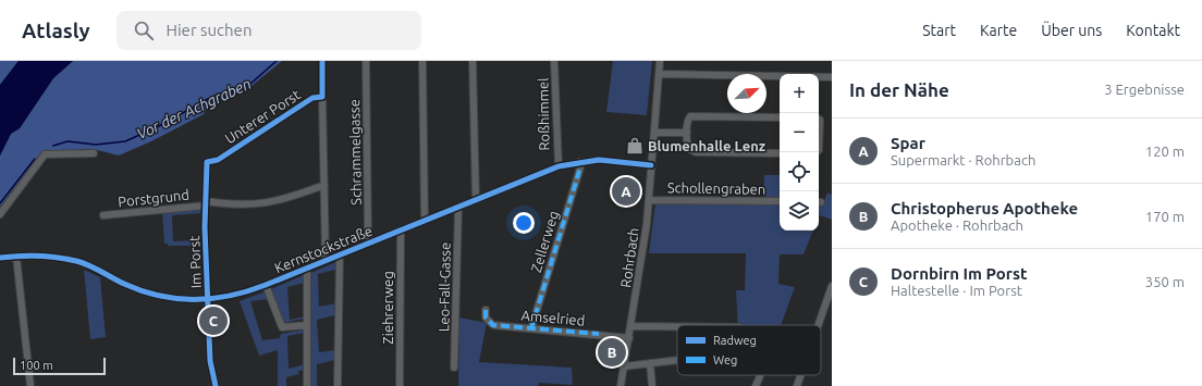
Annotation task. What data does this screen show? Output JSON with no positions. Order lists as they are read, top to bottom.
{
  "streets": {
    "street": [
      "Roßhimmel",
      "Unterer Porst",
      "Schrammelgasse",
      "Schollengraben",
      "Porstgrund",
      "Zellerweg",
      "Kernstockstraße",
      "Rohrbach",
      "Im Porst",
      "Leo-Fall-Gasse",
      "Ziehrerweg",
      "Amselried"
    ]
  },
  "crossings": [
    ["Roßhimmel", "Kernstockstraße"],
    ["Unterer Porst", "Kernstockstraße"],
    ["Unterer Porst", "Im Porst"],
    ["Schrammelgasse", "Kernstockstraße"],
    ["Schollengraben", "Rohrbach"],
    ["Porstgrund", "Im Porst"],
    ["Zellerweg", "Kernstockstraße"],
    ["Zellerweg", "Amselried"],
    ["Kernstockstraße", "Rohrbach"],
    ["Kernstockstraße", "Im Porst"],
    ["Kernstockstraße", "Leo-Fall-Gasse"],
    ["Kernstockstraße", "Ziehrerweg"],
    ["Rohrbach", "Amselried"]
  ],
  "water": ["Vor der Achgraben"],
  "places": {
    "shop": ["Blumenhalle Lenz"]
  },
  "legend": ["Radweg", "Weg"],
  "scale_bar": "100 m",
  "north": "top right",
  "page": {
    "header": "Atlasly",
    "search": "Hier suchen",
    "nav": [
      "Start",
      "Karte",
      "Über uns",
      "Kontakt"
    ],
    "heading": ["In der Nähe", "3 Ergebnisse"],
    "map_buttons": ["+", "−"],
    "list": [
      {
        "mark": "A",
        "name": "Spar",
        "note": "Supermarkt · Rohrbach",
        "value": "120 m"
      },
      {
        "mark": "B",
        "name": "Christopherus Apotheke",
        "note": "Apotheke · Rohrbach",
        "value": "170 m"
      },
      {
        "mark": "C",
        "name": "Dornbirn Im Porst",
        "note": "Haltestelle · Im Porst",
        "value": "350 m"
      }
    ],
    "pins": ["A", "C", "B"],
    "scale": "100 m"
  }
}
